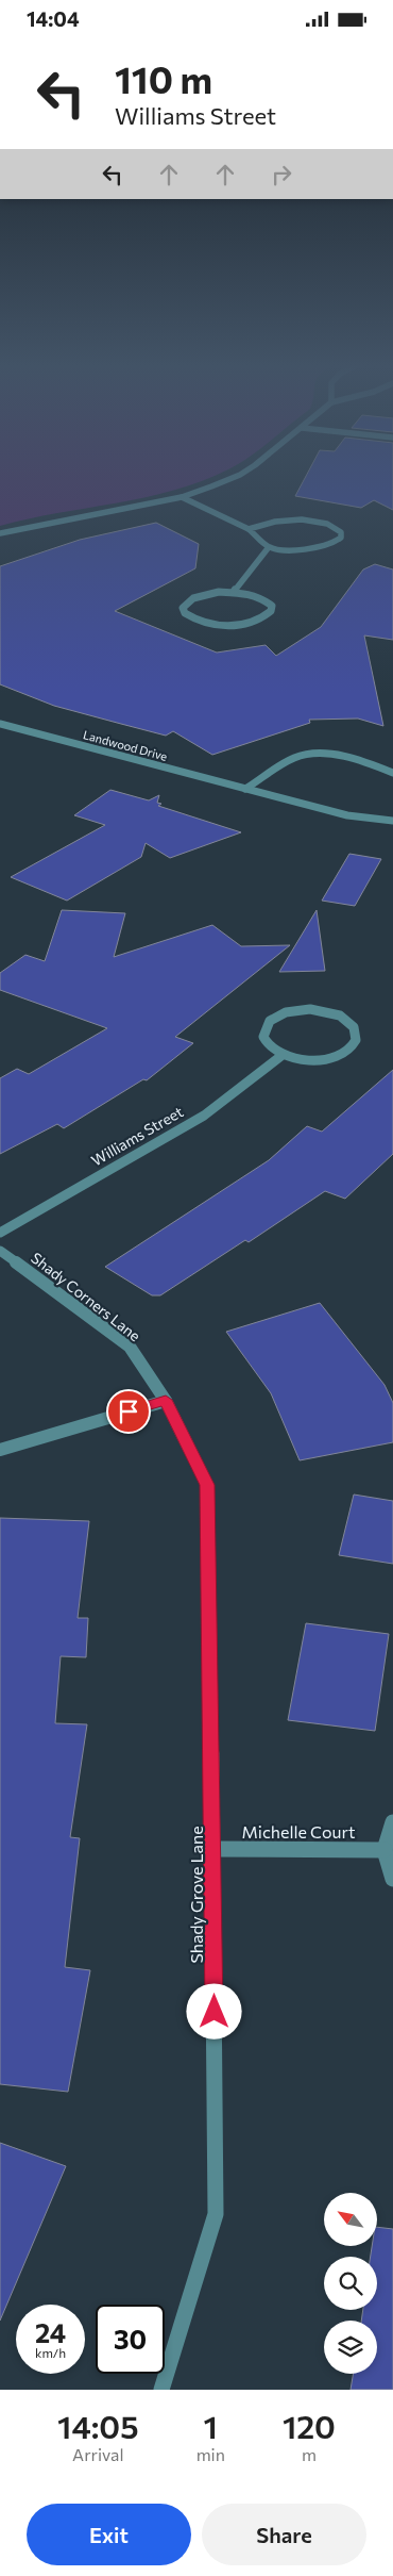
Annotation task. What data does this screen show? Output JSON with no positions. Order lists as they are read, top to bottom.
{
  "streets": {
    "street": [
      "Landwood Drive",
      "Williams Street",
      "Shady Corners Lane",
      "Michelle Court",
      "Shady Grove Lane"
    ]
  },
  "crossings": [
    ["Shady Corners Lane", "Shady Grove Lane"],
    ["Michelle Court", "Shady Grove Lane"]
  ],
  "north": "top left",
  "page": {
    "status": "14:04",
    "turn": ["110 m", "Williams Street"],
    "speed": "24 km/h",
    "limit": "30",
    "eta": [
      "14:05",
      "Arrival",
      "1",
      "min",
      "120",
      "m"
    ],
    "buttons": ["Exit", "Share"]
  }
}
